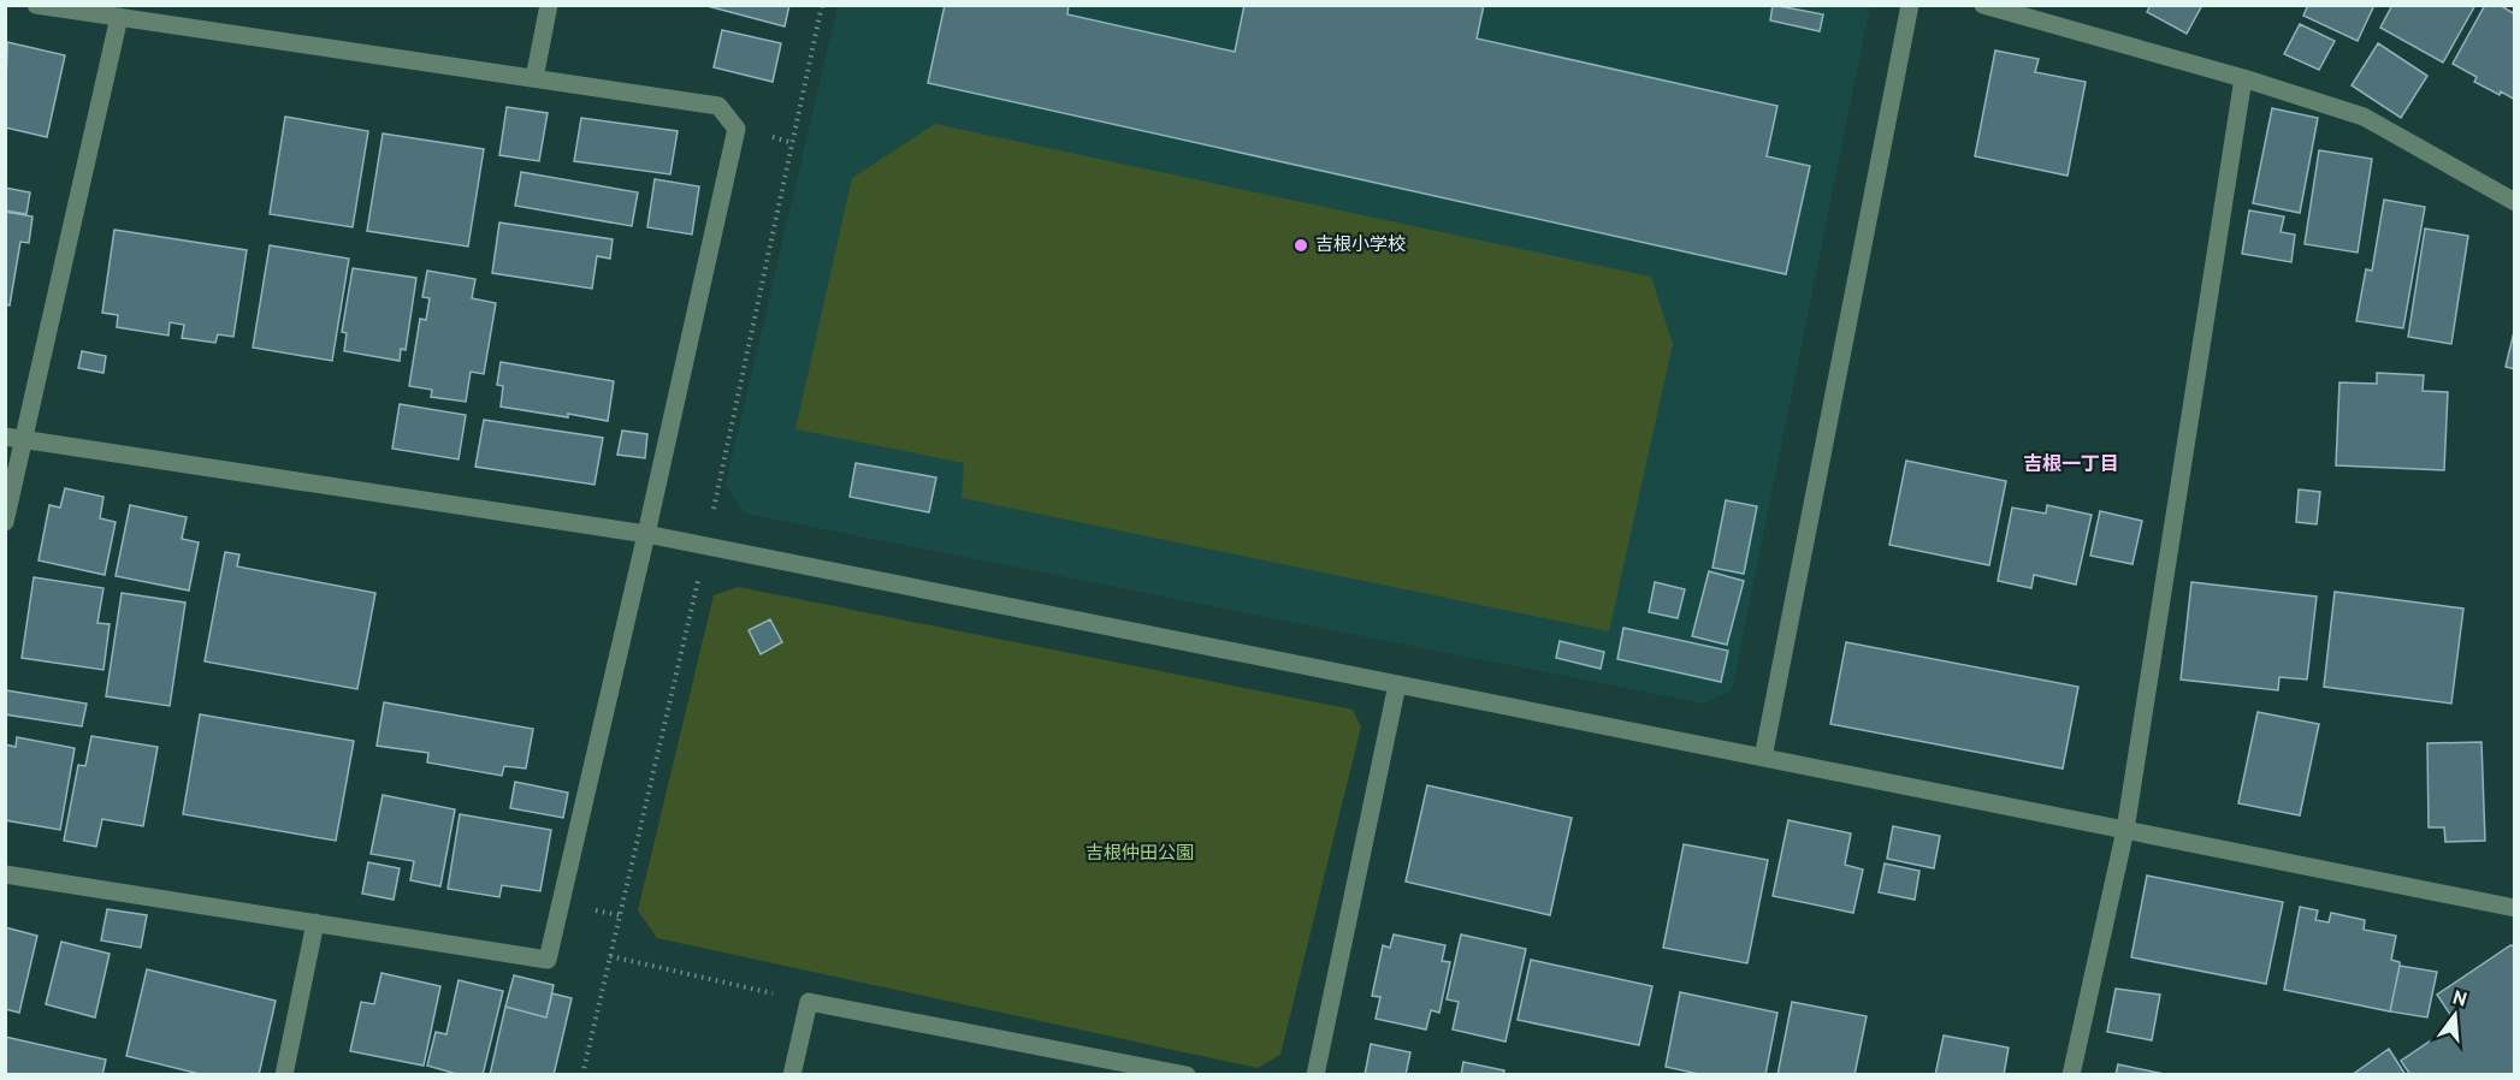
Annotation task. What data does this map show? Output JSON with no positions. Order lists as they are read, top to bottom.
{
  "districts": ["吉根一丁目"],
  "parks": ["吉根仲田公園"],
  "places": ["吉根小学校"],
  "north": "top"
}
